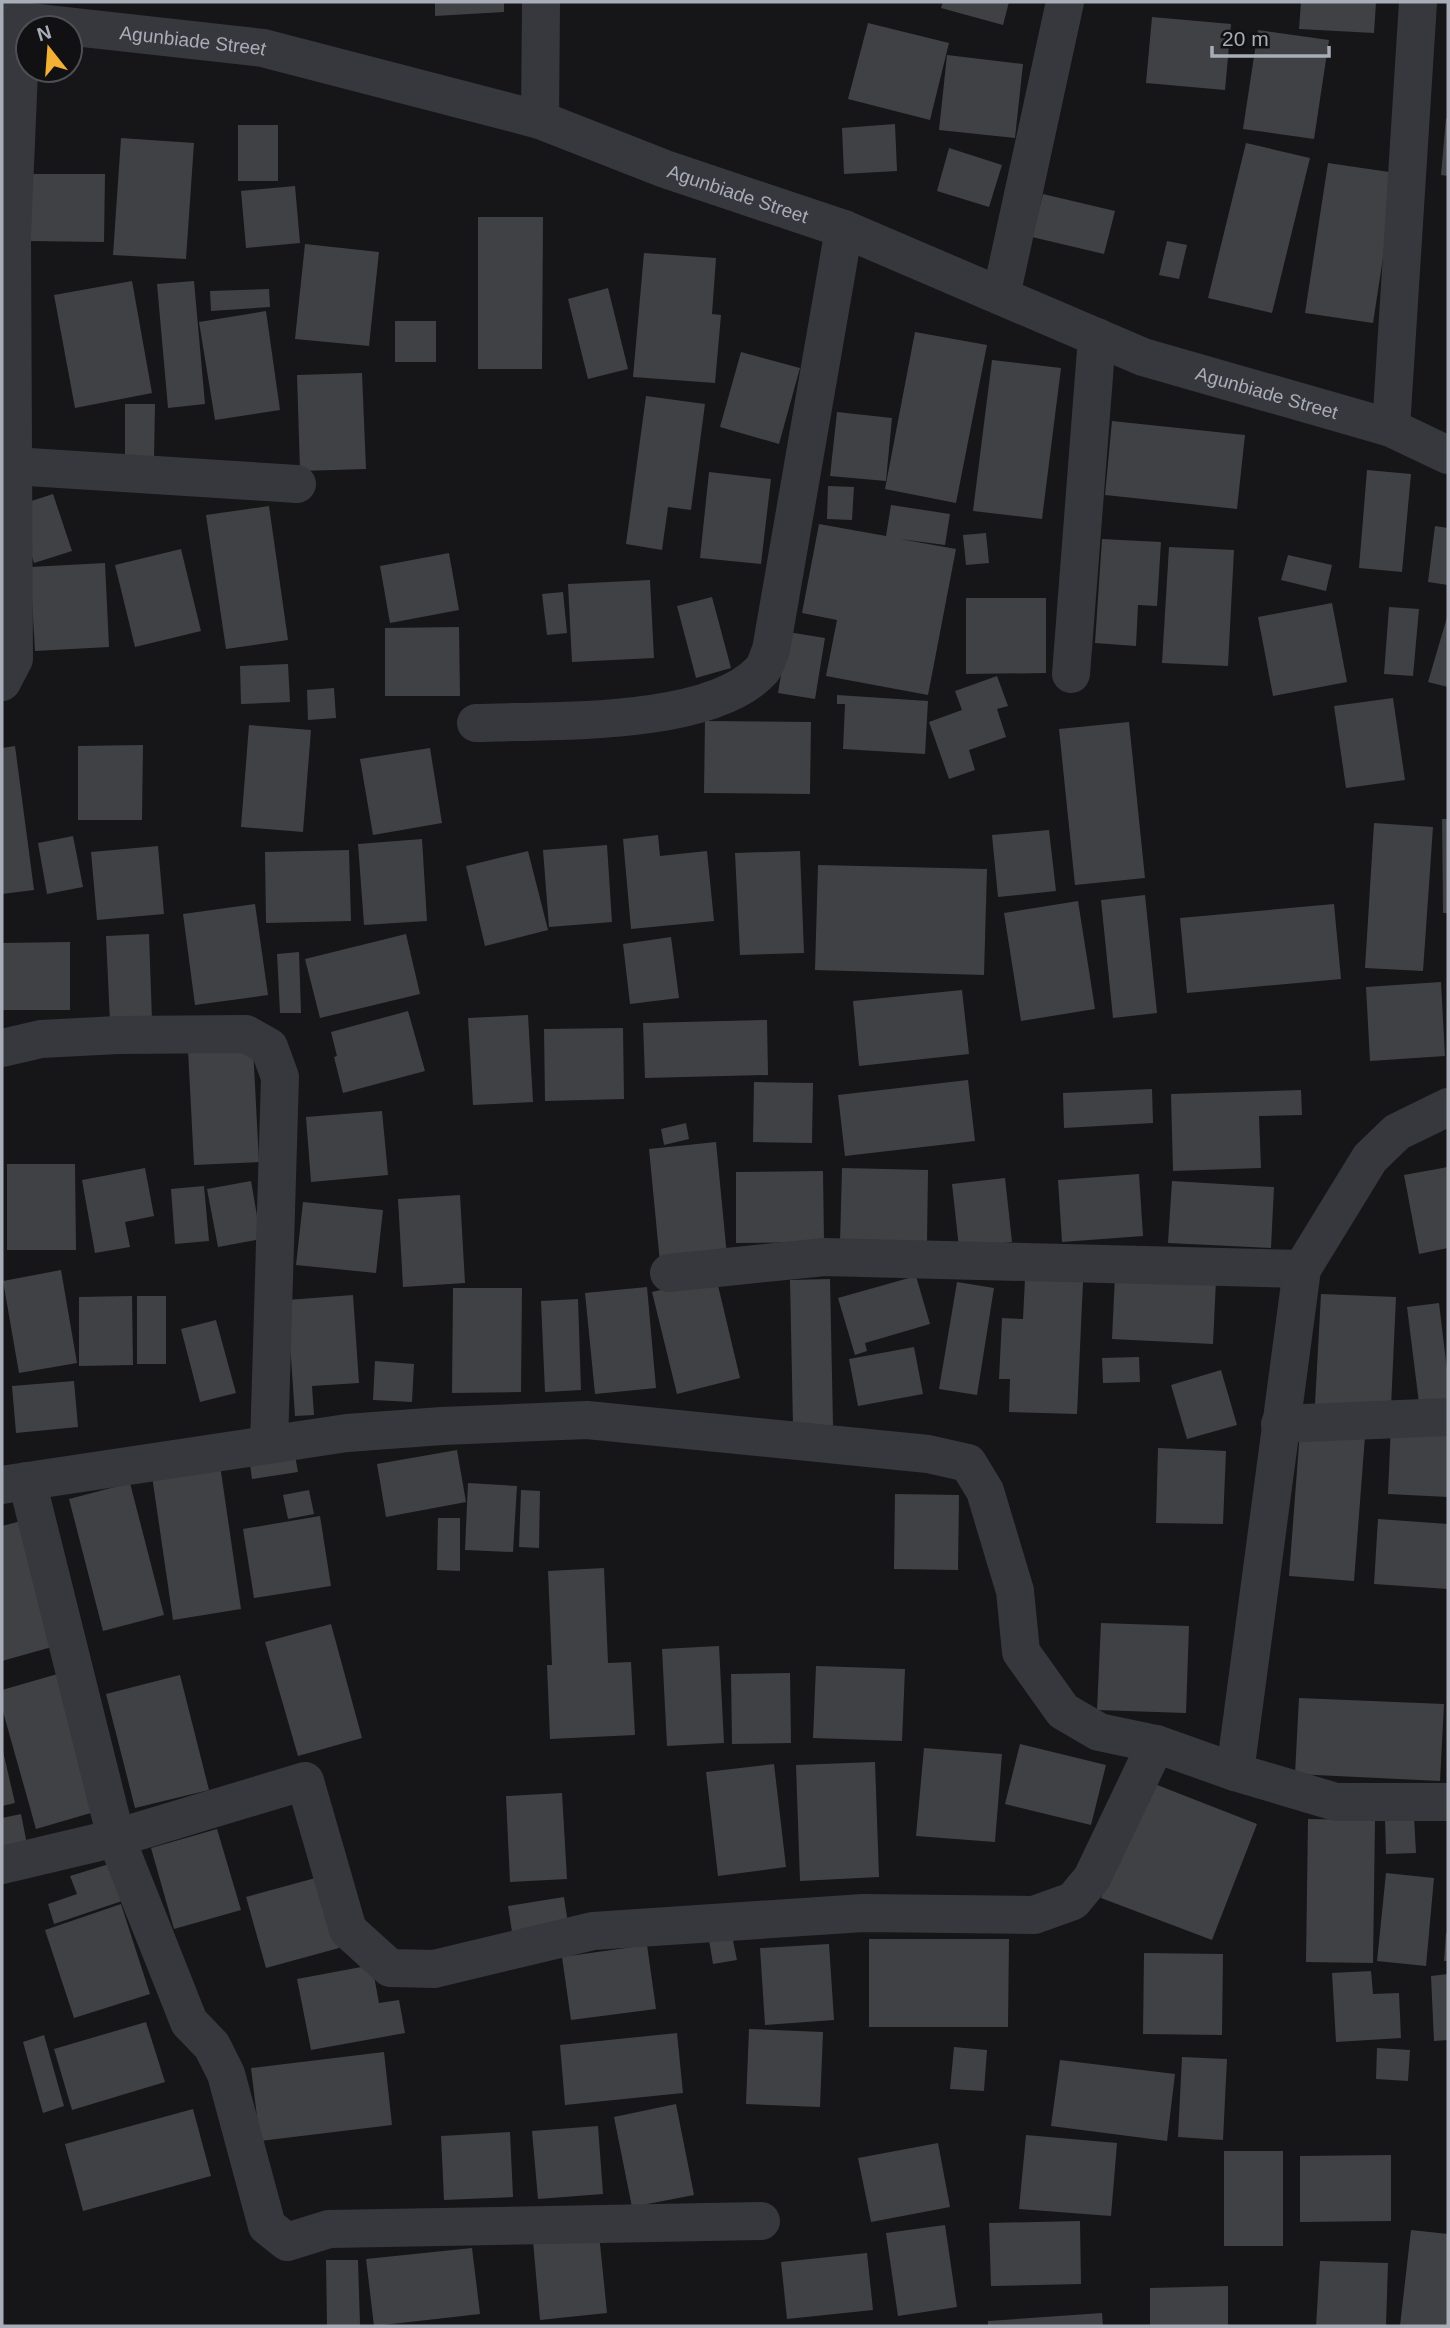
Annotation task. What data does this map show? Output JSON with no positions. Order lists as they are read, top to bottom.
{
  "streets": {
    "street": ["Agunbiade Street"]
  },
  "scale_bar": "20 m",
  "north": "top"
}
